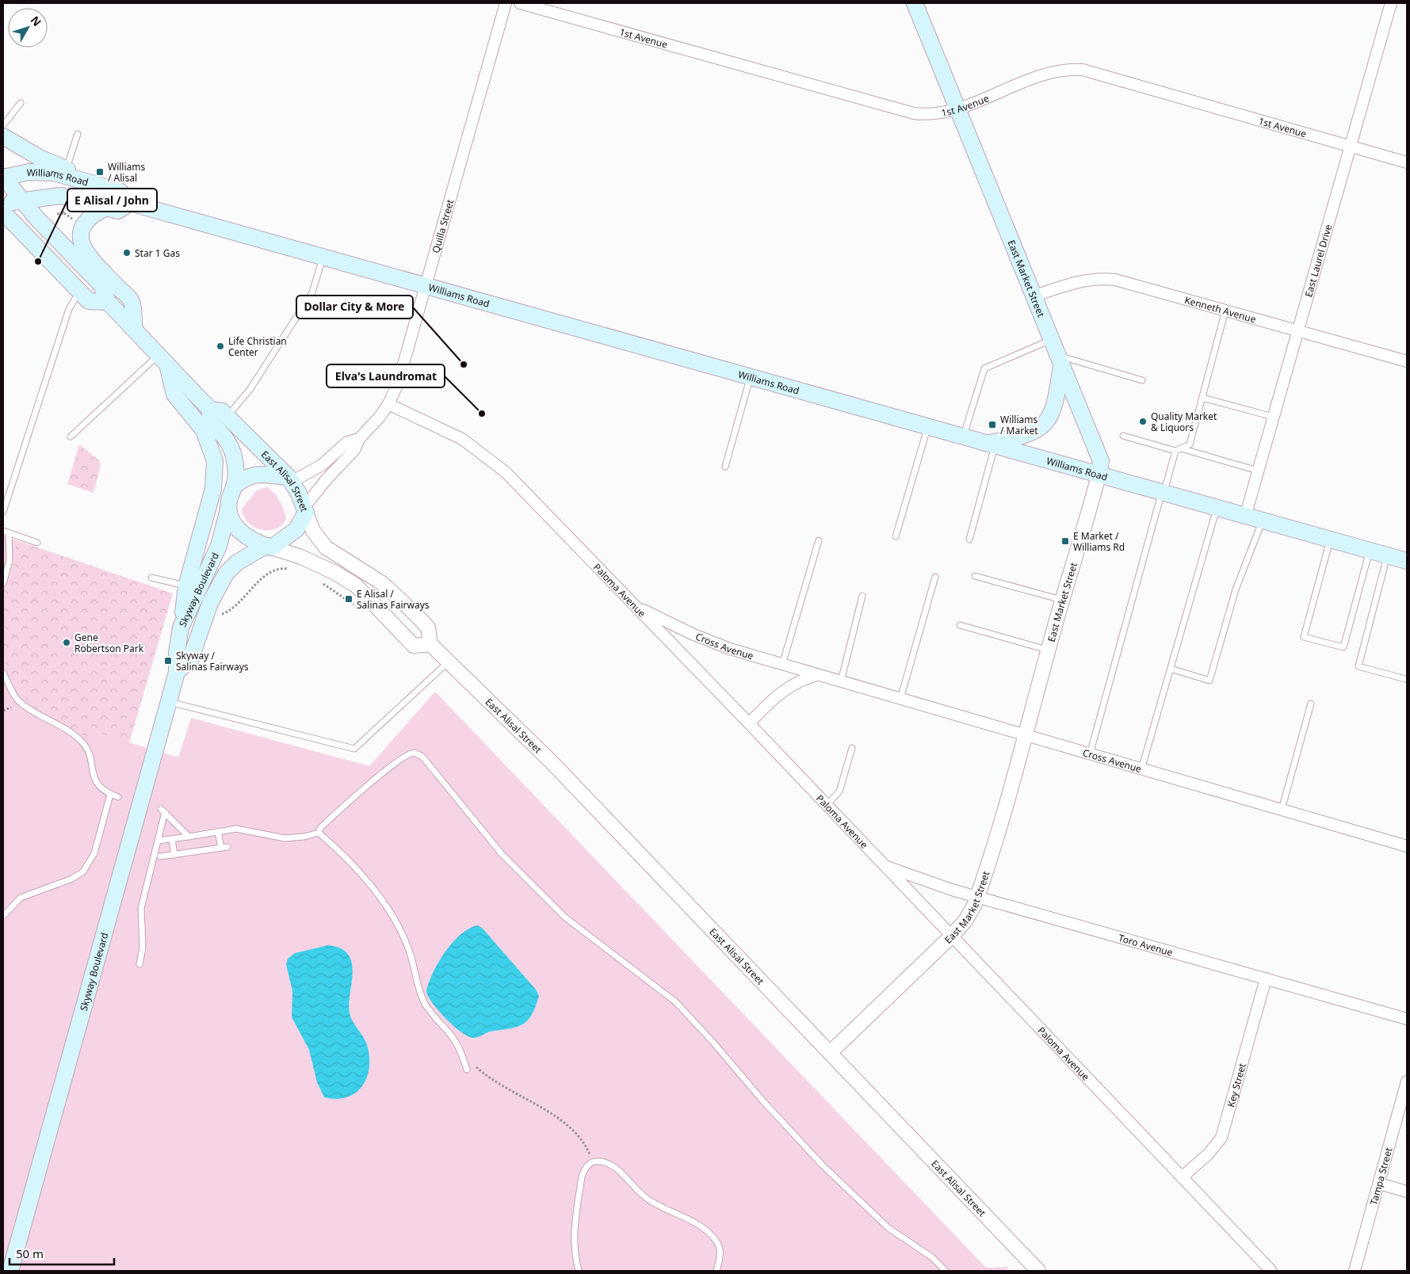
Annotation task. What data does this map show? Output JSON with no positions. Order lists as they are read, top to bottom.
{
  "streets": {
    "main road": [
      "Williams Road",
      "East Market Street",
      "East Alisal Street",
      "Skyway Boulevard"
    ],
    "street": [
      "1st Avenue",
      "Quilla Street",
      "East Laurel Drive",
      "Kenneth Avenue",
      "Paloma Avenue",
      "Cross Avenue",
      "Toro Avenue",
      "Key Street",
      "Tampa Street"
    ]
  },
  "crossings": [
    ["1st Avenue", "East Laurel Drive"],
    ["1st Avenue", "East Market Street"],
    ["Williams Road", "Quilla Street"],
    ["Williams Road", "East Laurel Drive"],
    ["Williams Road", "East Market Street"],
    ["Williams Road", "East Alisal Street"],
    ["Quilla Street", "East Alisal Street"],
    ["Quilla Street", "Paloma Avenue"],
    ["Quilla Street", "Skyway Boulevard"],
    ["East Laurel Drive", "Kenneth Avenue"],
    ["East Market Street", "Kenneth Avenue"],
    ["East Market Street", "East Alisal Street"],
    ["East Market Street", "Paloma Avenue"],
    ["East Market Street", "Cross Avenue"],
    ["East Market Street", "Toro Avenue"],
    ["East Alisal Street", "Skyway Boulevard"],
    ["Paloma Avenue", "Cross Avenue"],
    ["Paloma Avenue", "Toro Avenue"],
    ["Paloma Avenue", "Key Street"],
    ["Toro Avenue", "Key Street"]
  ],
  "places": {
    "transit": [
      "Williams / Alisal",
      "Williams / Market",
      "E Market / Williams Rd",
      "E Alisal / Salinas Fairways",
      "Skyway / Salinas Fairways"
    ],
    "other": [
      "Star 1 Gas",
      "E Alisal / John",
      "Life Christian Center",
      "Dollar City & More",
      "Elva's Laundromat",
      "Quality Market & Liquors",
      "Gene Robertson Park"
    ]
  },
  "scale_bar": "50 m",
  "north": "top right"
}
